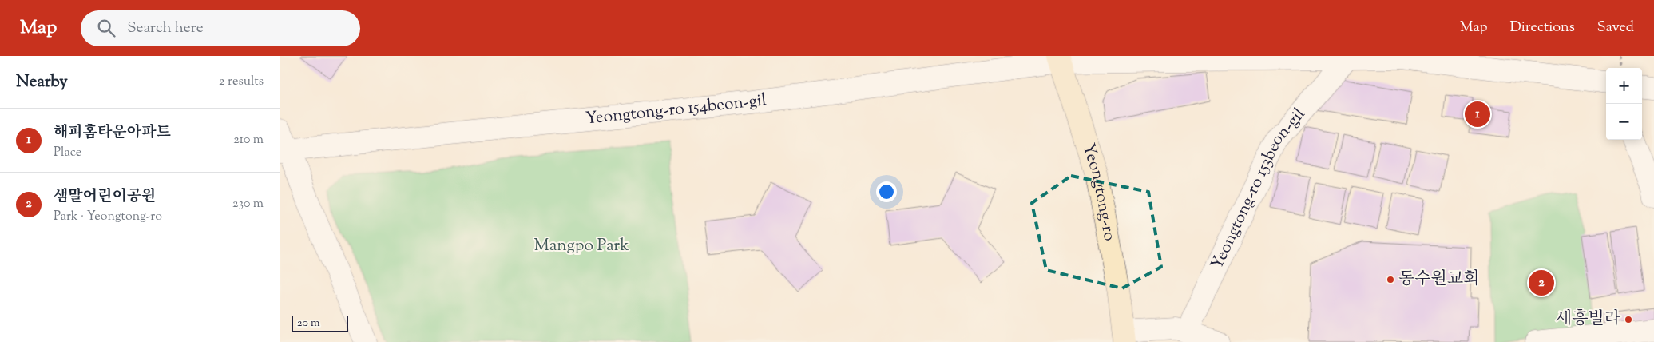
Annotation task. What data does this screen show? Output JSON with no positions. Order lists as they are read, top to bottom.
{
  "streets": {
    "main road": ["Yeongtong-ro"],
    "street": ["Yeongtong-ro 154beon-gil", "Yeongtong-ro 153beon-gil"]
  },
  "crossings": [
    ["Yeongtong-ro 154beon-gil", "Yeongtong-ro"],
    ["Yeongtong-ro 153beon-gil", "Yeongtong-ro"]
  ],
  "parks": ["Mangpo Park"],
  "places": ["동수원교회", "세흥빌라"],
  "scale_bar": "20 m",
  "page": {
    "header": "Map",
    "search": "Search here",
    "nav": ["Map", "Directions", "Saved"],
    "heading": ["Nearby", "2 results"],
    "map_buttons": ["+", "−"],
    "pins": ["1", "2"],
    "list": [
      {
        "mark": "1",
        "name": "해피홈타운아파트",
        "note": "Place",
        "value": "210 m"
      },
      {
        "mark": "2",
        "name": "샘말어린이공원",
        "note": "Park · Yeongtong-ro",
        "value": "230 m"
      }
    ],
    "scale": "20 m"
  }
}
